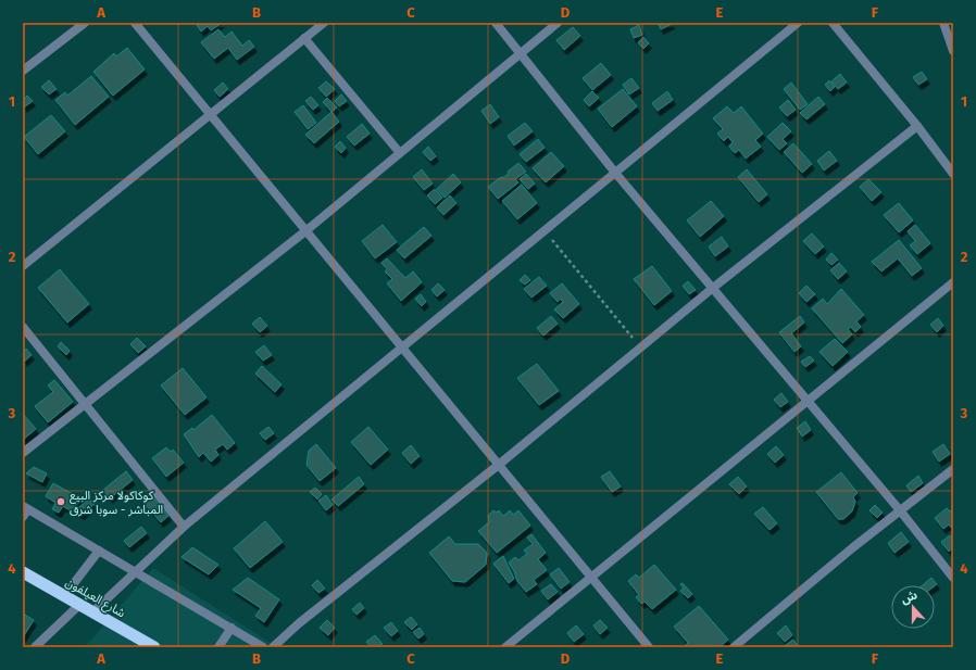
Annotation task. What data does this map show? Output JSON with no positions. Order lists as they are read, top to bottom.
{
  "streets": {
    "highway": ["شارع العيلفون"]
  },
  "places": ["كوكاكولا مركز البيع المباشر - سوبا شرق"],
  "north": "top",
  "grid": {
    "columns": [
      "A",
      "B",
      "C",
      "D",
      "E",
      "F"
    ],
    "rows": [
      "1",
      "2",
      "3",
      "4"
    ]
  }
}
